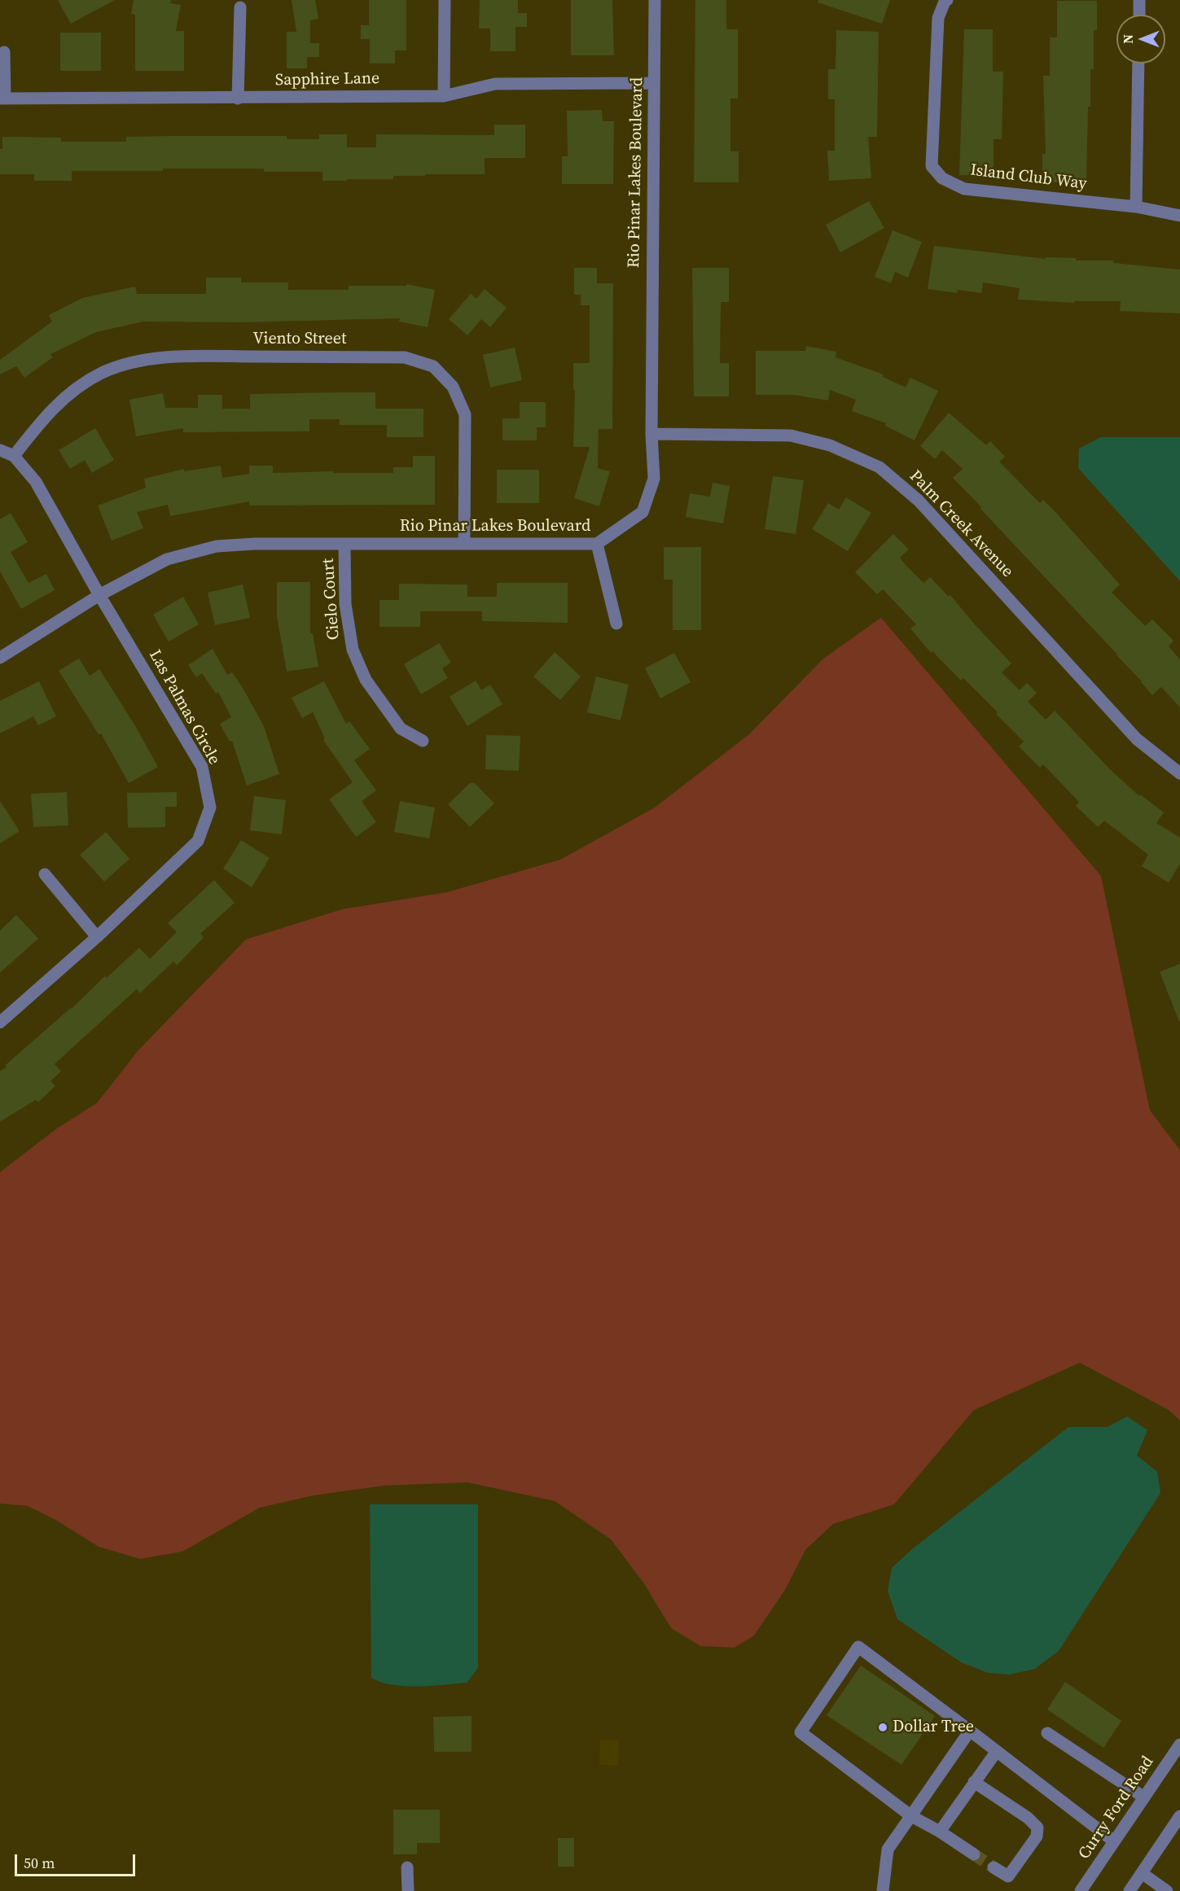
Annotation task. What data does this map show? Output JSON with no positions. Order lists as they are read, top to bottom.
{
  "streets": {
    "street": [
      "Sapphire Lane",
      "Rio Pinar Lakes Boulevard",
      "Island Club Way",
      "Viento Street",
      "Palm Creek Avenue",
      "Cielo Court",
      "Las Palmas Circle",
      "Curry Ford Road"
    ]
  },
  "crossings": [
    ["Sapphire Lane", "Rio Pinar Lakes Boulevard"],
    ["Rio Pinar Lakes Boulevard", "Viento Street"],
    ["Rio Pinar Lakes Boulevard", "Palm Creek Avenue"],
    ["Rio Pinar Lakes Boulevard", "Cielo Court"],
    ["Rio Pinar Lakes Boulevard", "Las Palmas Circle"],
    ["Viento Street", "Las Palmas Circle"]
  ],
  "places": ["Dollar Tree"],
  "scale_bar": "50 m",
  "north": "left"
}
